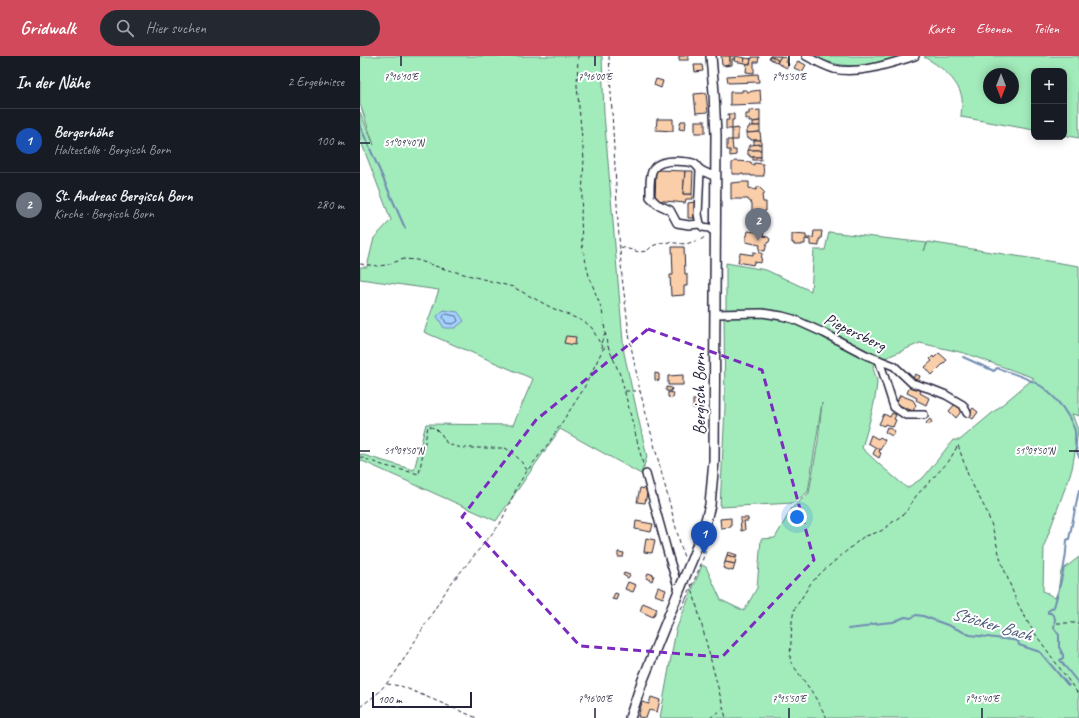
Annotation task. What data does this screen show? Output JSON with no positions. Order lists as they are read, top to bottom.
{
  "streets": {
    "main road": ["Bergisch Born"],
    "street": ["Piepersberg"]
  },
  "crossings": [
    ["Piepersberg", "Bergisch Born"]
  ],
  "water": ["Stöcker Bach"],
  "scale_bar": "100 m",
  "north": "bottom",
  "page": {
    "header": "Gridwalk",
    "search": "Hier suchen",
    "nav": ["Karte", "Ebenen", "Teilen"],
    "heading": ["In der Nähe", "2 Ergebnisse"],
    "map_buttons": ["+", "−"],
    "list": [
      {
        "mark": "1",
        "name": "Bergerhöhe",
        "note": "Haltestelle · Bergisch Born",
        "value": "100 m"
      },
      {
        "mark": "2",
        "name": "St. Andreas Bergisch Born",
        "note": "Kirche · Bergisch Born",
        "value": "280 m"
      }
    ],
    "pins": ["2", "1"],
    "scale": "100 m"
  },
  "coordinates": [
    "7°16'10\"E",
    "7°16'00\"E",
    "7°15'50\"E",
    "51°09'40\"N",
    "51°09'50\"N",
    "7°15'40\"E"
  ]
}
